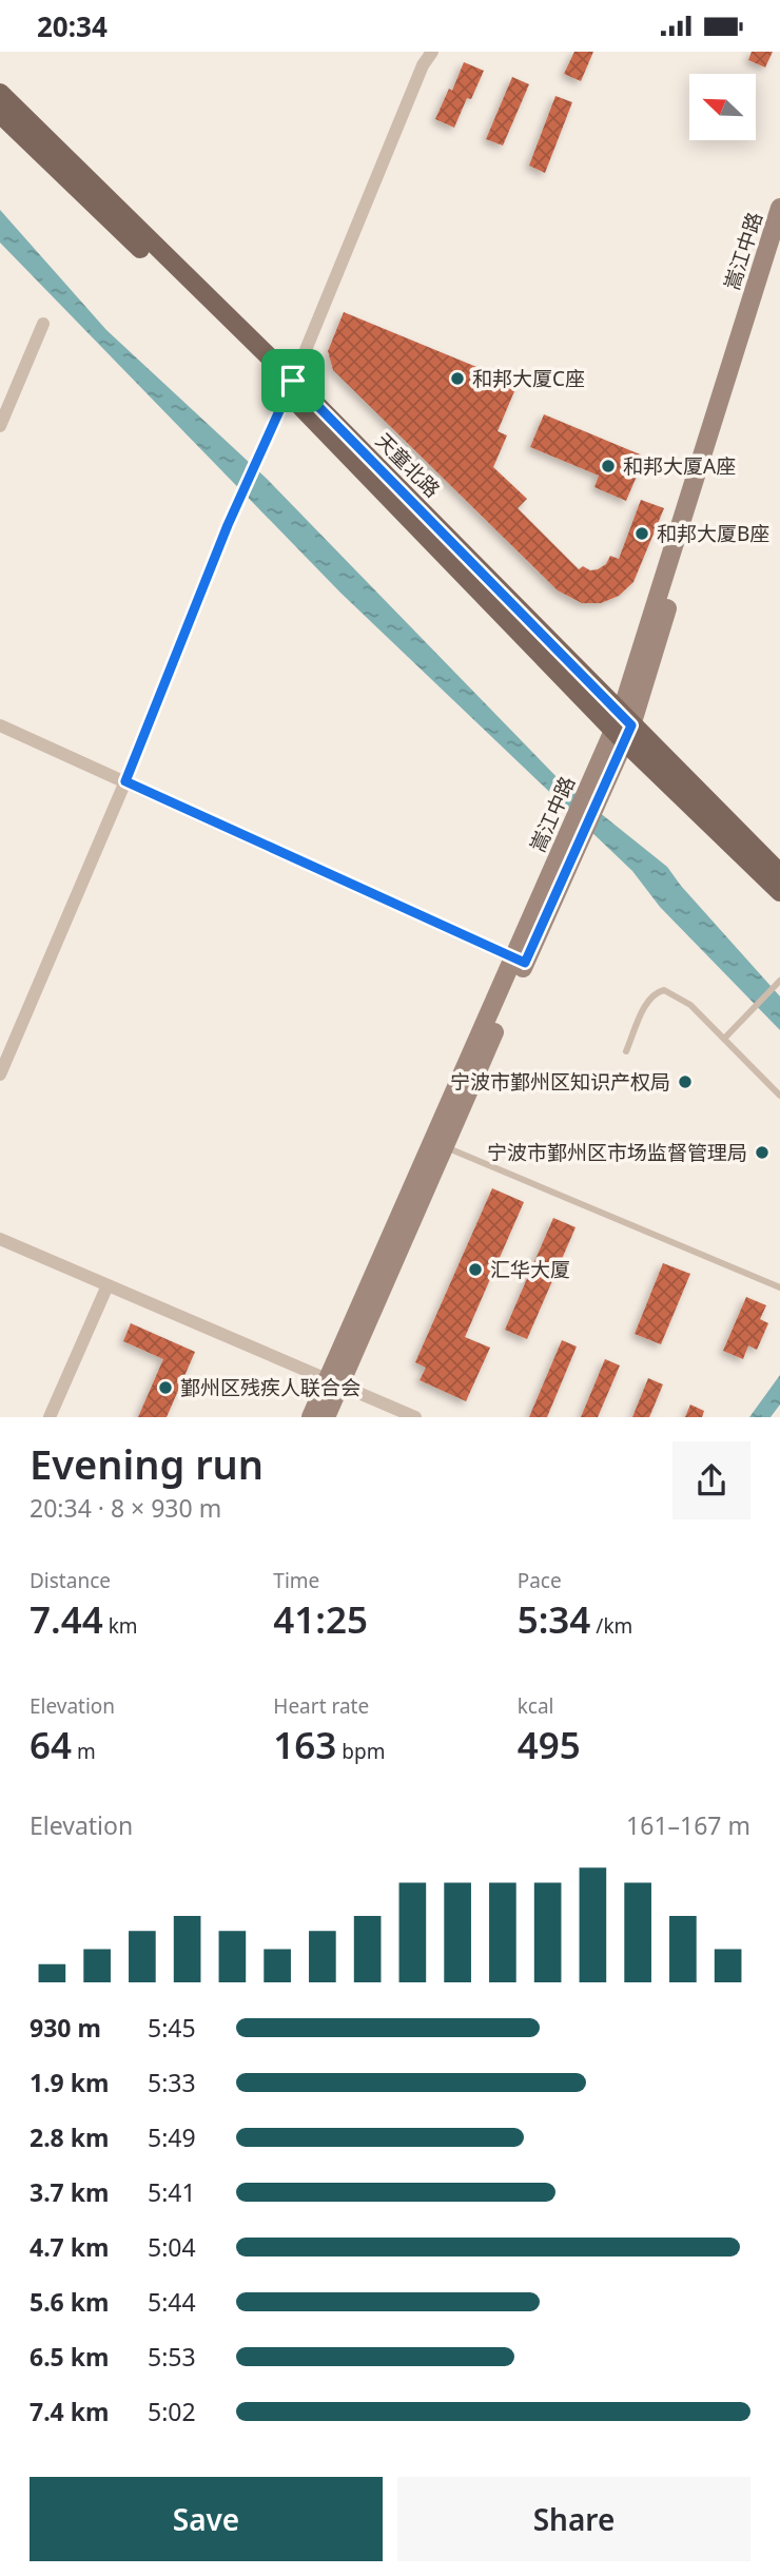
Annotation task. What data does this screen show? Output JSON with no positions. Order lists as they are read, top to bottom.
{
  "streets": {
    "main road": ["嵩江中路", "天童北路"]
  },
  "crossings": [
    ["嵩江中路", "天童北路"]
  ],
  "places": [
    "和邦大厦C座",
    "和邦大厦A座",
    "和邦大厦B座",
    "宁波市鄞州区知识产权局",
    "宁波市鄞州区市场监督管理局",
    "汇华大厦",
    "鄞州区残疾人联合会"
  ],
  "north": "top left",
  "page": {
    "status": "20:34",
    "heading": ["Evening run", "20:34 · 8 × 930 m"],
    "stats": [
      ["Distance", "7.44 km"],
      ["Time", "41:25"],
      ["Pace", "5:34 /km"],
      ["Elevation", "64 m"],
      ["Heart rate", "163 bpm"],
      ["kcal", "495"]
    ],
    "chart": ["Elevation", "161–167 m"],
    "list": [
      {
        "name": "930 m",
        "note": "5:45"
      },
      {
        "name": "1.9 km",
        "note": "5:33"
      },
      {
        "name": "2.8 km",
        "note": "5:49"
      },
      {
        "name": "3.7 km",
        "note": "5:41"
      },
      {
        "name": "4.7 km",
        "note": "5:04"
      },
      {
        "name": "5.6 km",
        "note": "5:44"
      },
      {
        "name": "6.5 km",
        "note": "5:53"
      },
      {
        "name": "7.4 km",
        "note": "5:02"
      }
    ],
    "buttons": ["Save", "Share"]
  }
}
